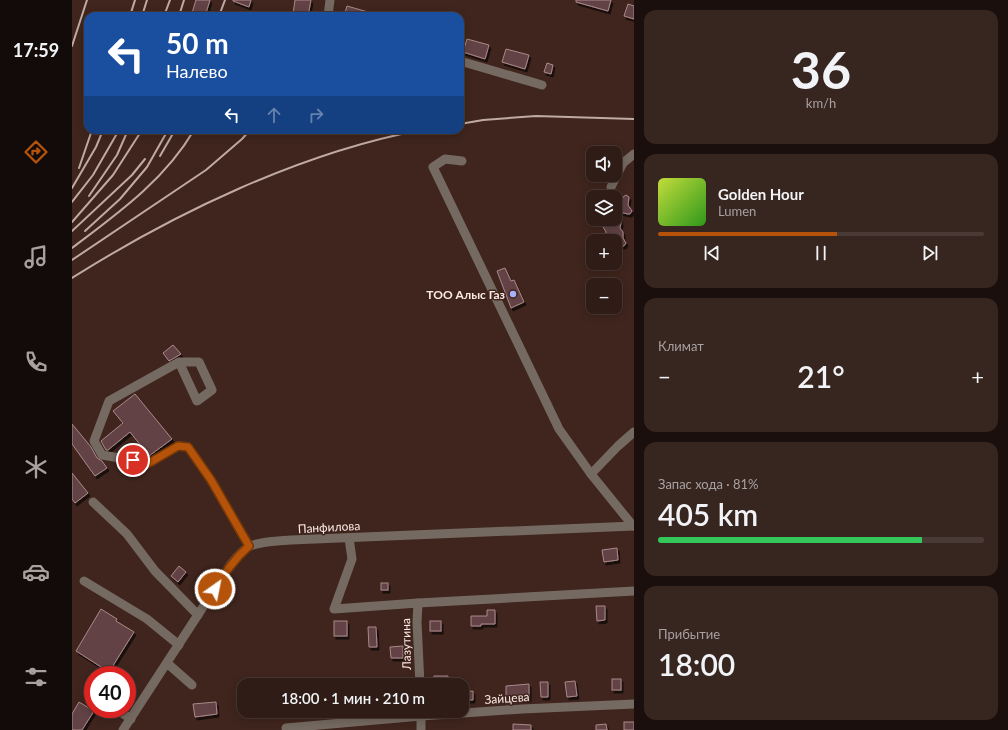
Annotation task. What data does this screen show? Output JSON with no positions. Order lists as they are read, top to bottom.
{
  "streets": {
    "street": ["Панфилова", "Лазутина", "Зайцева"]
  },
  "places": ["ТОО Алыс Газ"],
  "page": {
    "tabs": "17:59",
    "tile": [
      ["36", "km/h"],
      "Климат",
      ["Запас хода · 81%", "405 km"],
      ["Прибытие", "18:00"]
    ],
    "turn": ["50 m", "Налево"],
    "map_buttons": ["+", "−"],
    "song": ["Golden Hour", "Lumen"],
    "heat": ["−", "21°", "+"],
    "limit": "40",
    "trip": "18:00 · 1 мин · 210 m"
  }
}
